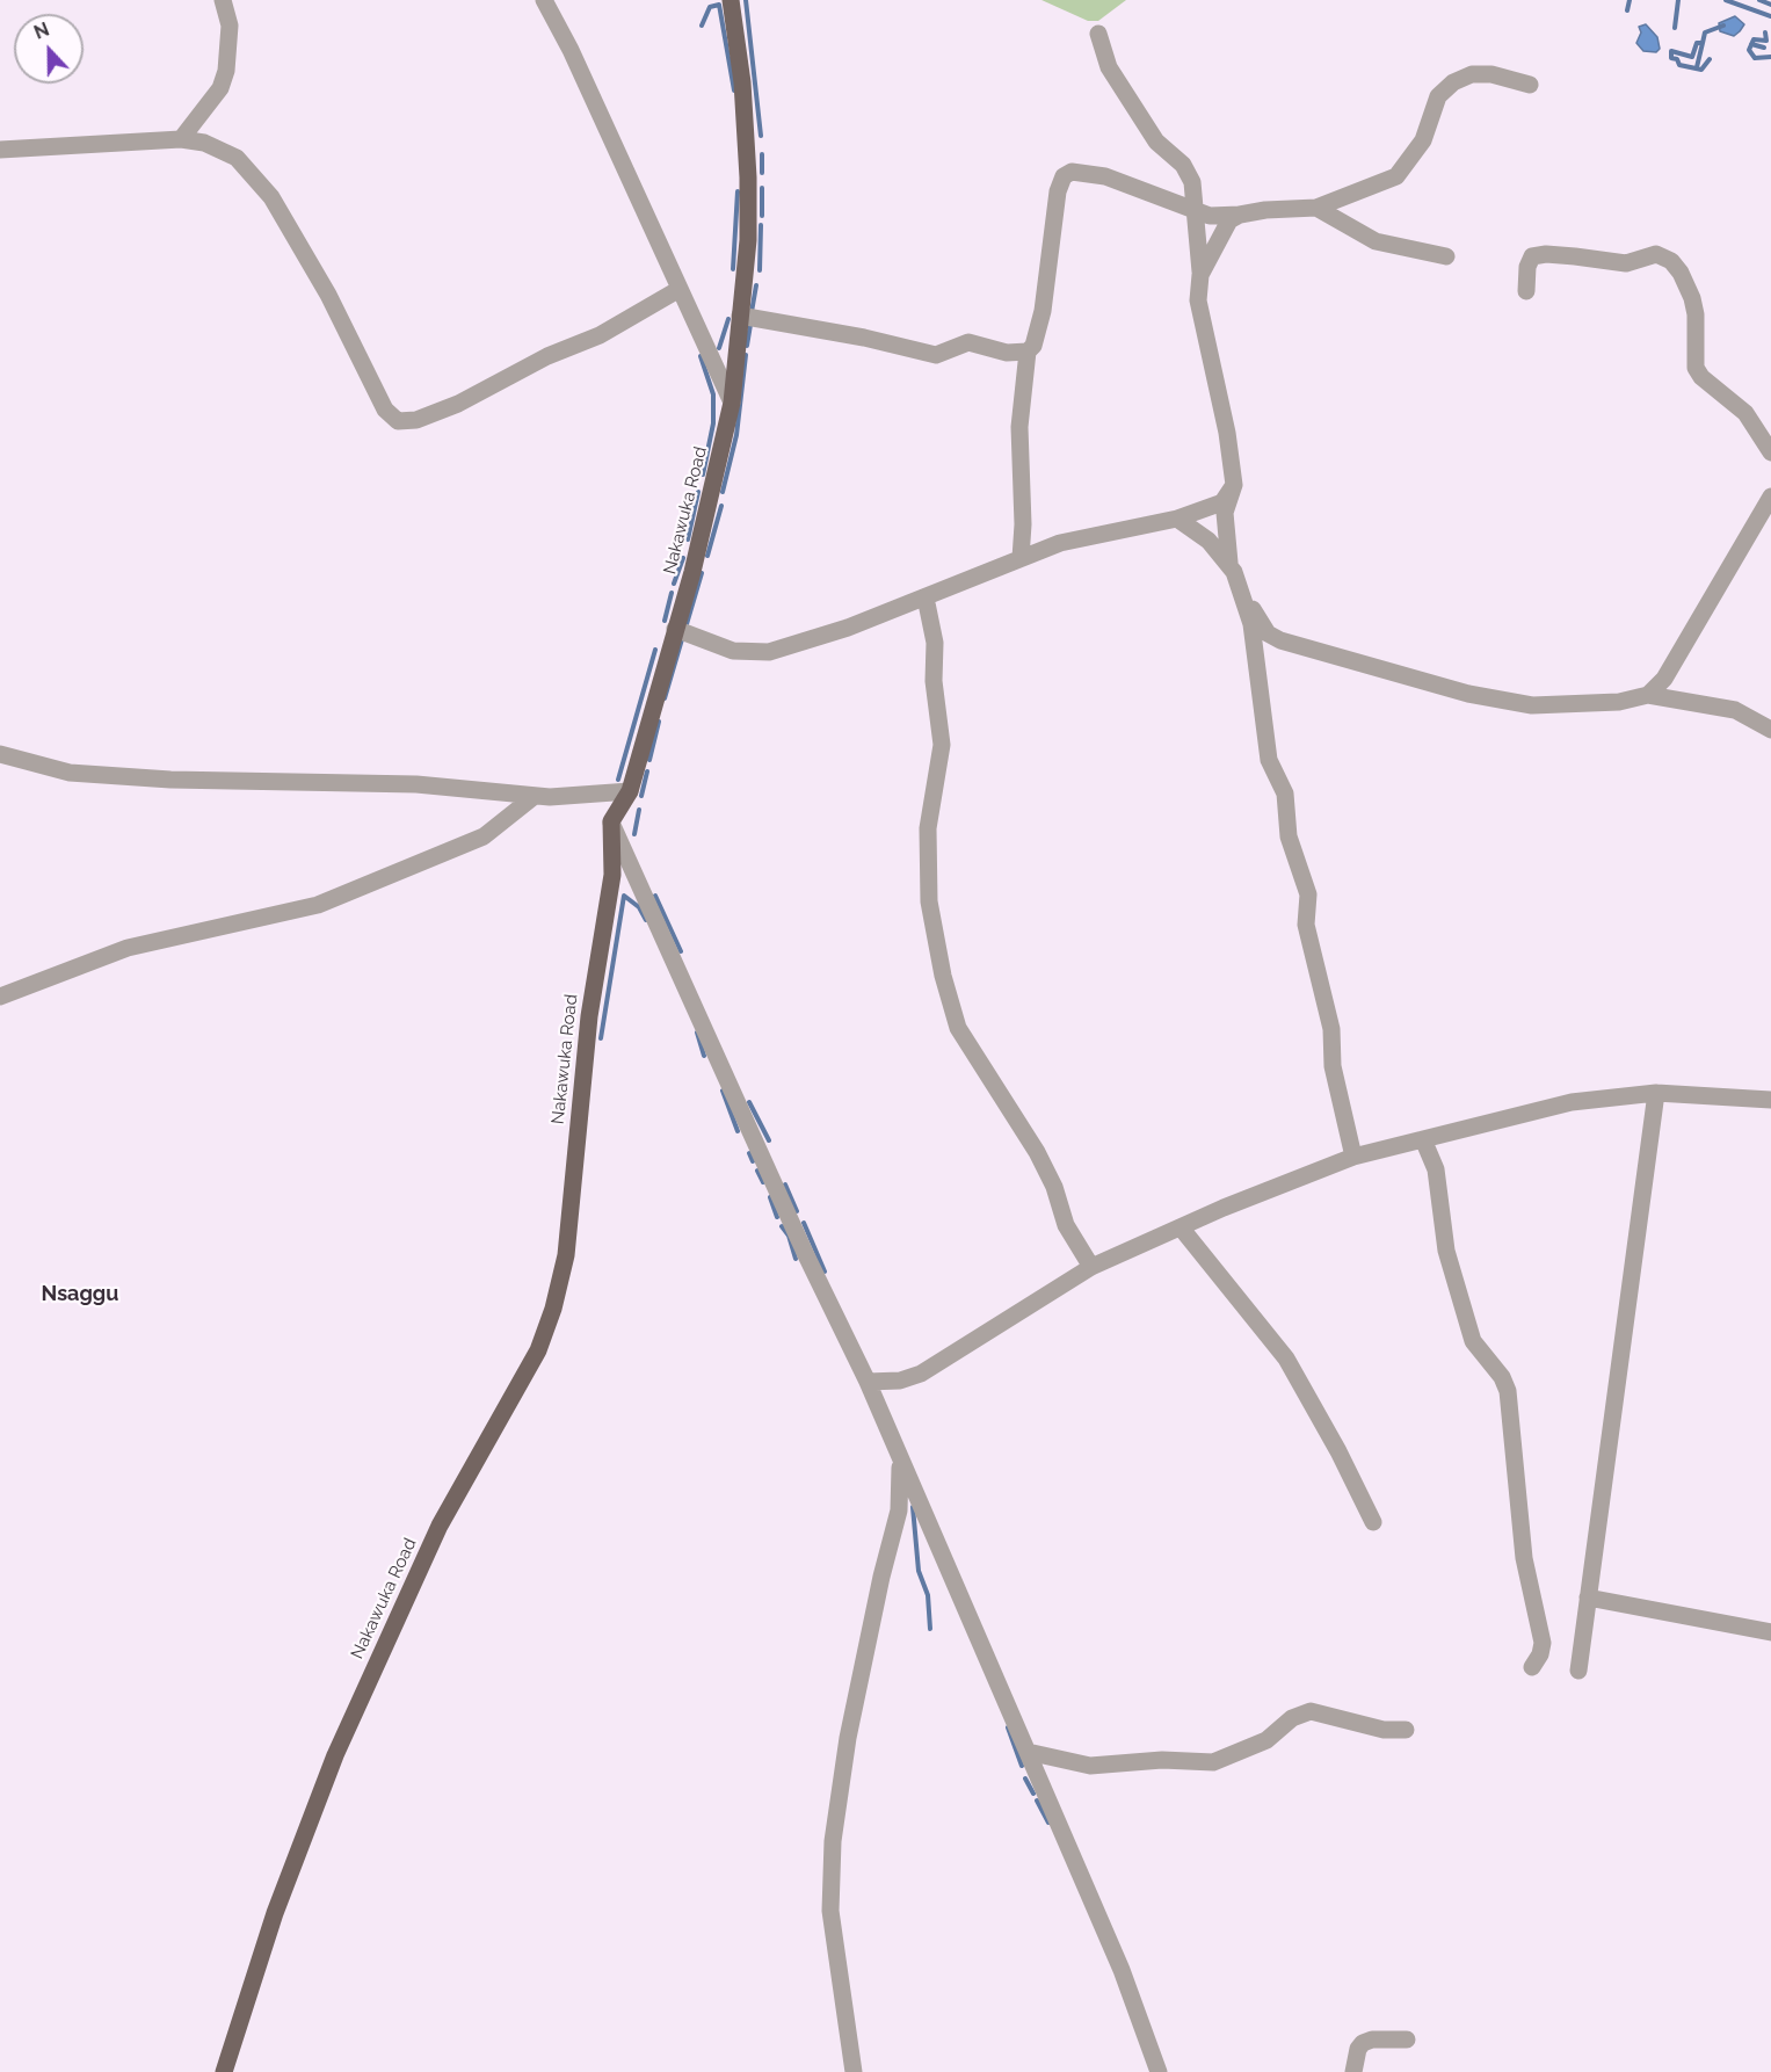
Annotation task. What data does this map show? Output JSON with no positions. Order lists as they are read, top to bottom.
{
  "streets": {
    "main road": ["Nakawuka Road"]
  },
  "districts": ["Nsaggu"],
  "north": "top"
}
